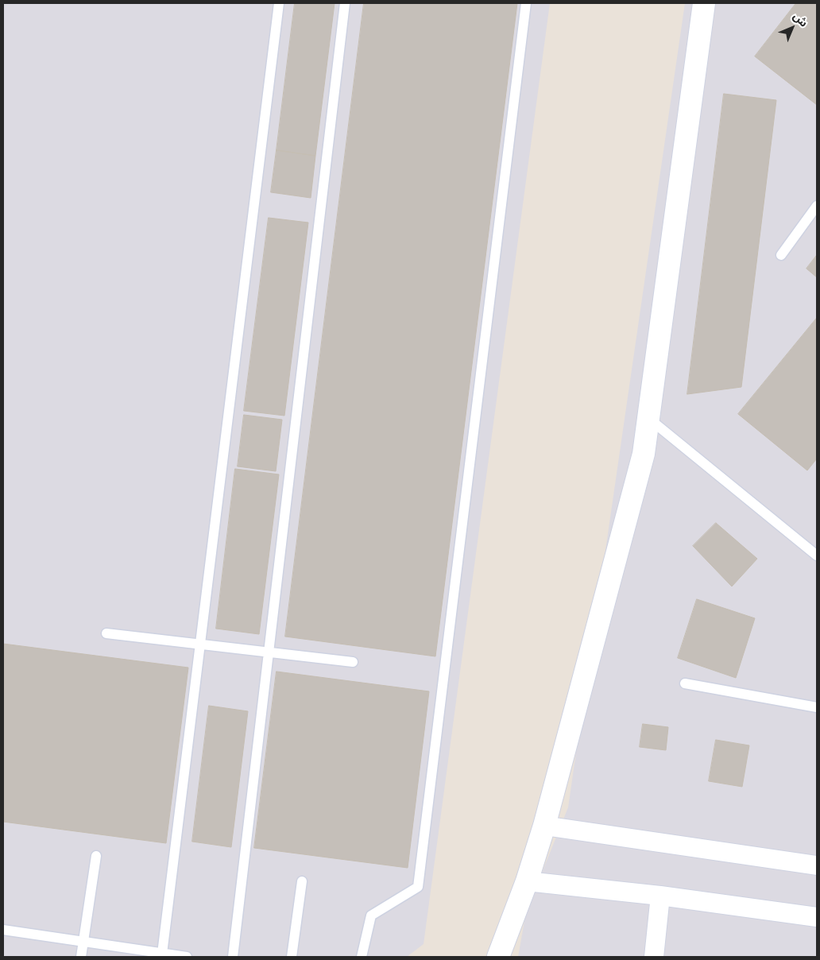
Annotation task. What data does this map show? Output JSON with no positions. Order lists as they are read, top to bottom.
{
  "north": "top right"
}
